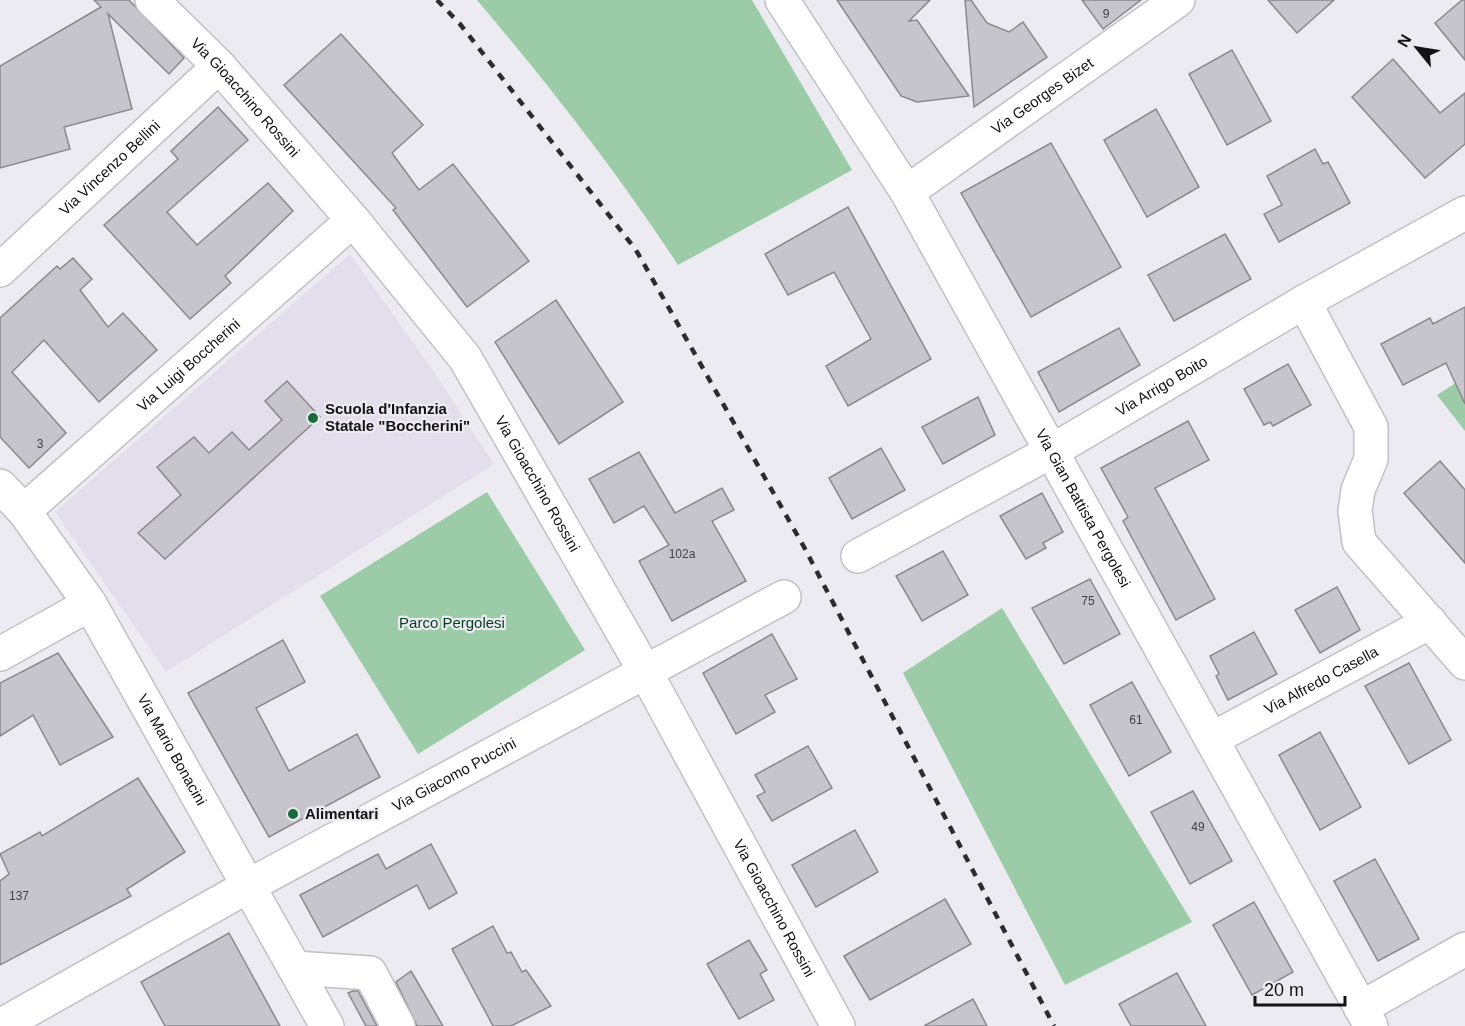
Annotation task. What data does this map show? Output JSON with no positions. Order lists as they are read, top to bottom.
{
  "streets": {
    "street": [
      "Via Georges Bizet",
      "Via Gioacchino Rossini",
      "Via Vincenzo Bellini",
      "Via Luigi Boccherini",
      "Via Arrigo Boito",
      "Via Gian Battista Pergolesi",
      "Via Alfredo Casella",
      "Via Mario Bonacini",
      "Via Giacomo Puccini"
    ]
  },
  "crossings": [
    ["Via Georges Bizet", "Via Gian Battista Pergolesi"],
    ["Via Gioacchino Rossini", "Via Vincenzo Bellini"],
    ["Via Gioacchino Rossini", "Via Luigi Boccherini"],
    ["Via Gioacchino Rossini", "Via Giacomo Puccini"],
    ["Via Luigi Boccherini", "Via Mario Bonacini"],
    ["Via Arrigo Boito", "Via Gian Battista Pergolesi"],
    ["Via Gian Battista Pergolesi", "Via Alfredo Casella"],
    ["Via Mario Bonacini", "Via Giacomo Puccini"]
  ],
  "parks": ["Parco Pergolesi"],
  "places": ["Scuola d'Infanzia Statale \"Boccherini\"", "Alimentari"],
  "house_numbers": [
    "9",
    "3",
    "102a",
    "75",
    "61",
    "49",
    "137"
  ],
  "scale_bar": "20 m",
  "north": "top left"
}
